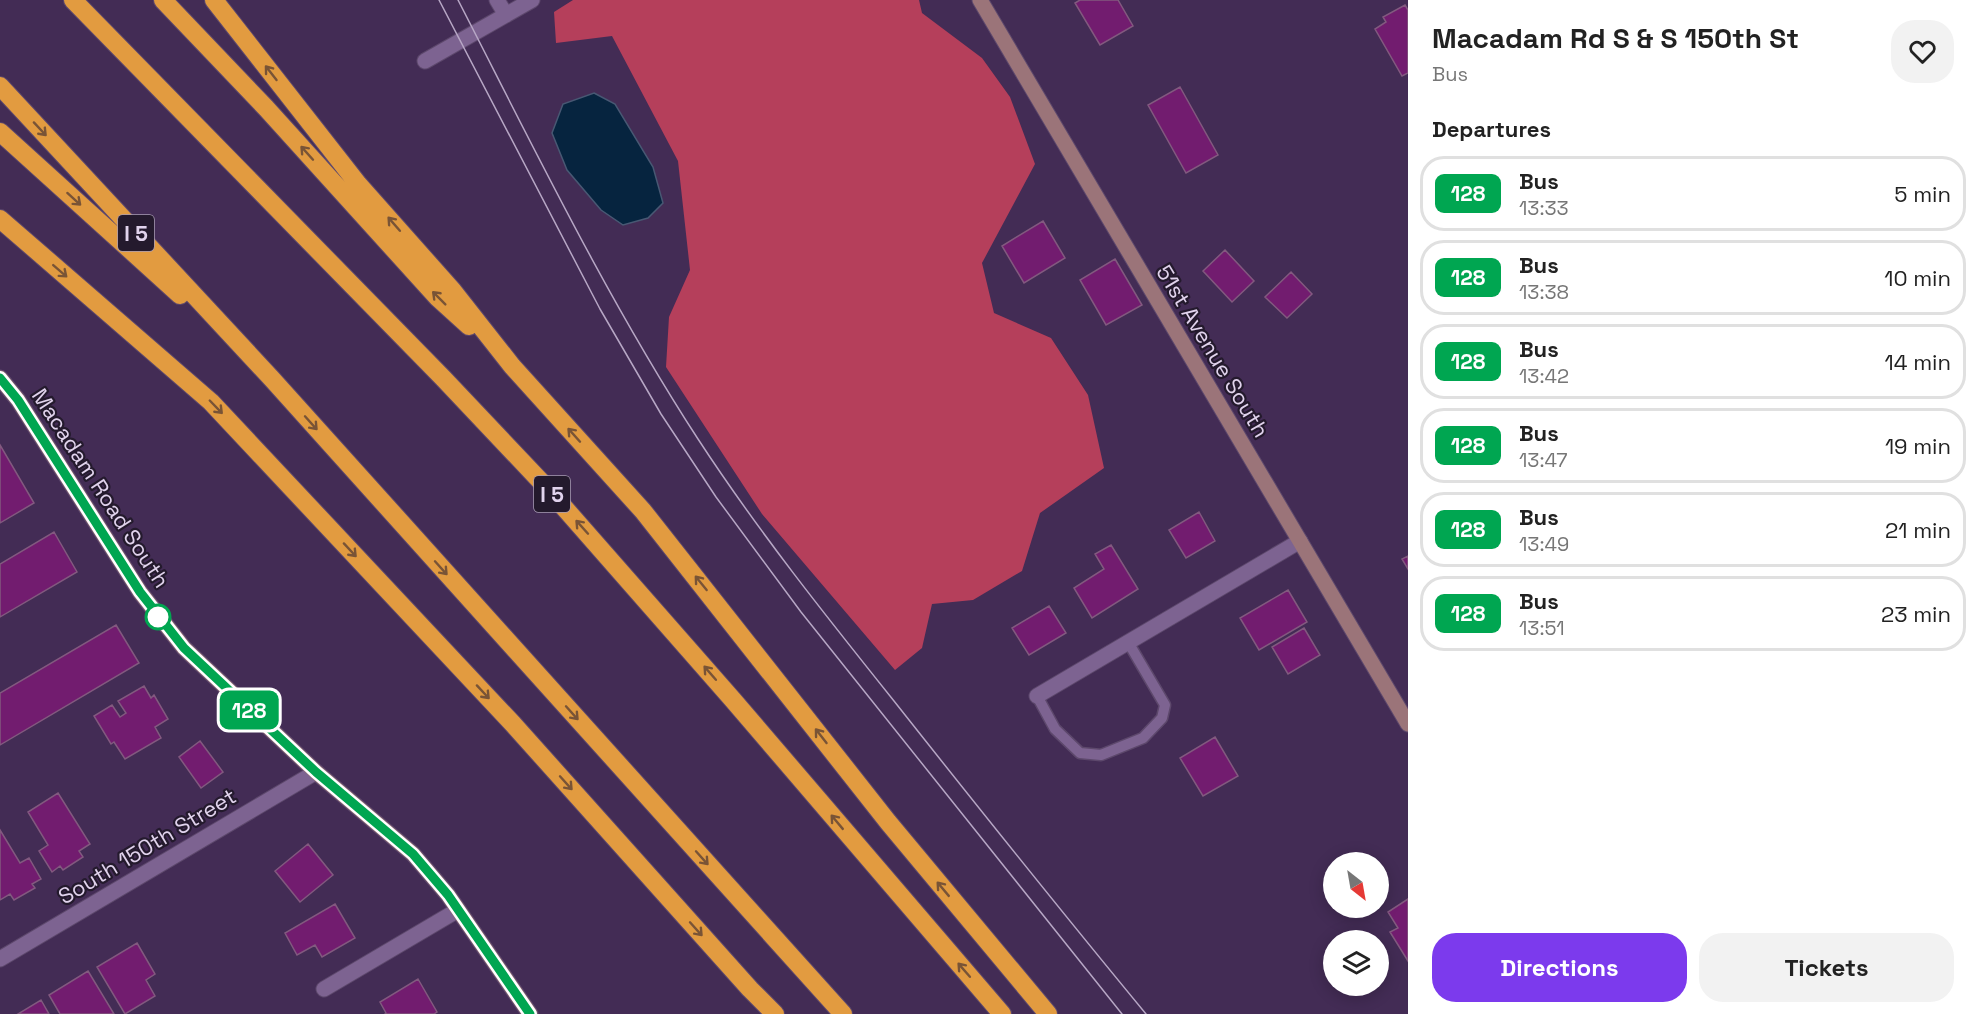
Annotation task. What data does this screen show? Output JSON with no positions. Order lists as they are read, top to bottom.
{
  "streets": {
    "highway": ["I 5"],
    "street": ["51st Avenue South", "Macadam Road South", "South 150th Street"]
  },
  "crossings": [
    ["Macadam Road South", "South 150th Street"]
  ],
  "lines": ["bus line 128"],
  "north": "bottom right",
  "page": {
    "on_map": "128",
    "heading": [
      ["Macadam Rd S & S 150th St", "Bus"],
      "Departures"
    ],
    "list": [
      {
        "mark": "128",
        "name": "Bus",
        "note": "13:33",
        "value": "5 min"
      },
      {
        "mark": "128",
        "name": "Bus",
        "note": "13:38",
        "value": "10 min"
      },
      {
        "mark": "128",
        "name": "Bus",
        "note": "13:42",
        "value": "14 min"
      },
      {
        "mark": "128",
        "name": "Bus",
        "note": "13:47",
        "value": "19 min"
      },
      {
        "mark": "128",
        "name": "Bus",
        "note": "13:49",
        "value": "21 min"
      },
      {
        "mark": "128",
        "name": "Bus",
        "note": "13:51",
        "value": "23 min"
      }
    ],
    "buttons": ["Directions", "Tickets"]
  }
}
